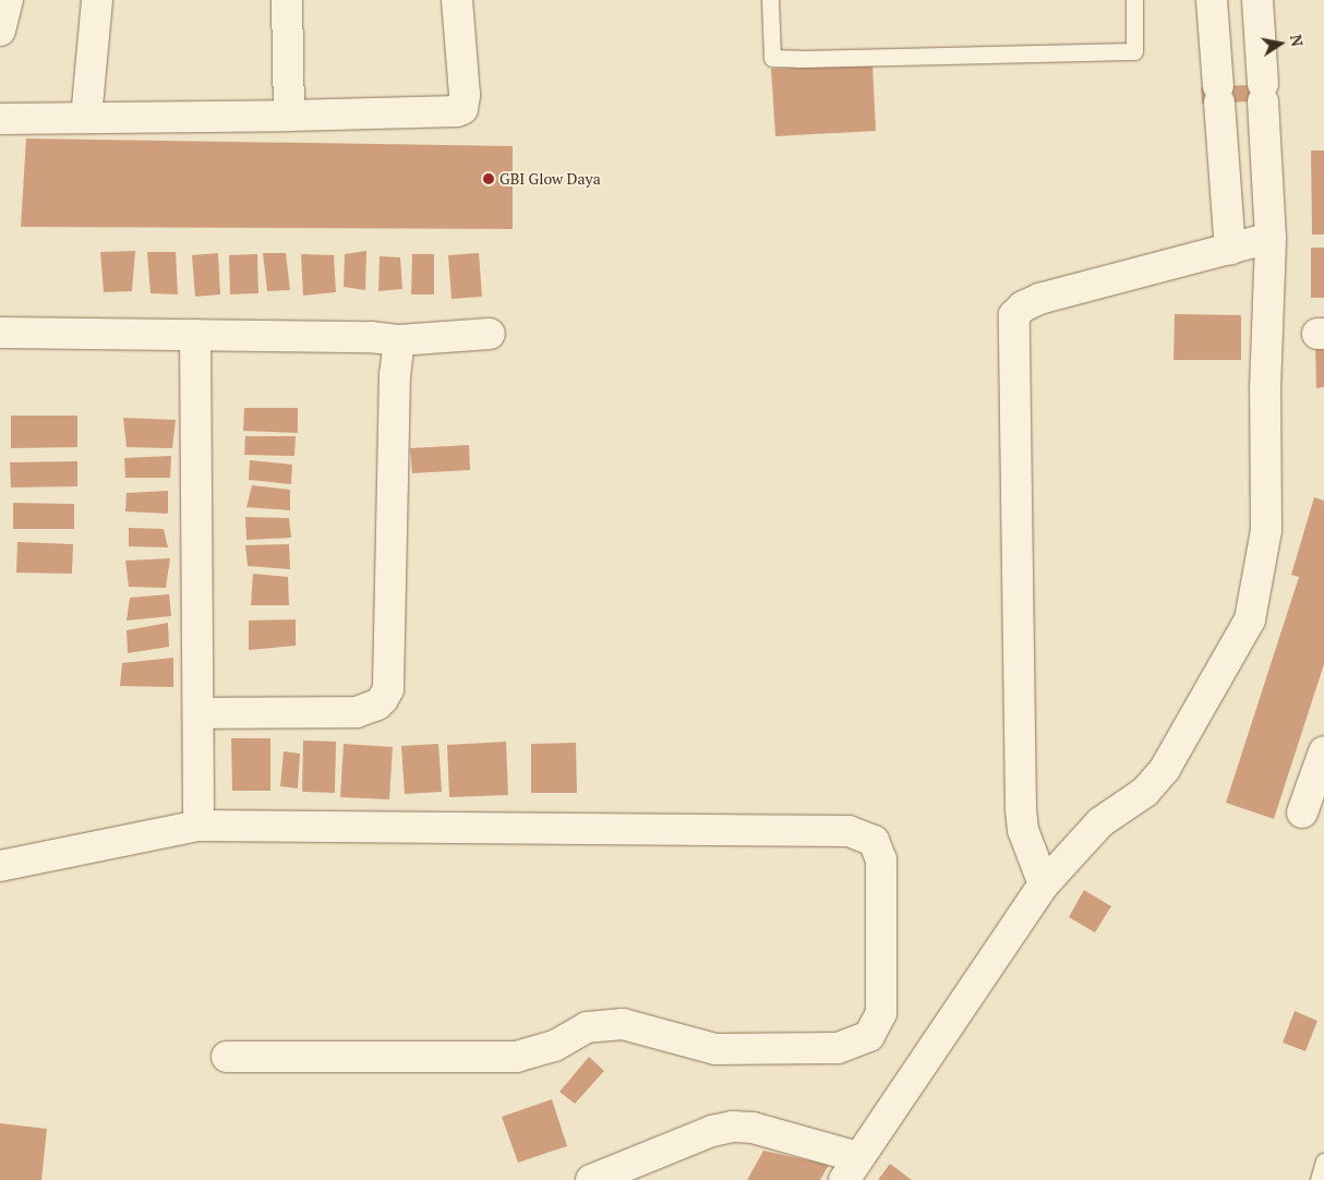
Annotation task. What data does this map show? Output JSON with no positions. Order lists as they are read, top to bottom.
{
  "places": ["GBI Glow Daya"],
  "north": "right"
}
